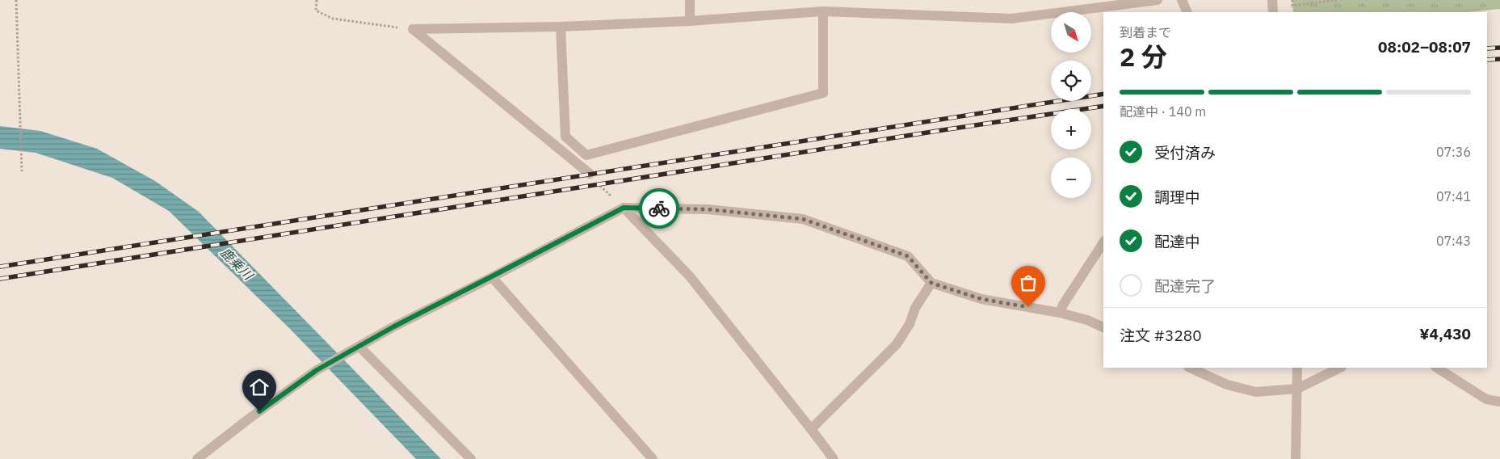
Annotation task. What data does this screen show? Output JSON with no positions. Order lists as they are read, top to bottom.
{
  "water": ["鹿乗川"],
  "north": "bottom right",
  "page": {
    "map_buttons": ["+", "−"],
    "heading": ["2 分", "到着まで", "08:02–08:07"],
    "panel": ["注文 #3280", "¥4,430"],
    "bar": "配達中 · 140 m",
    "list": [
      ["受付済み", "07:36"],
      ["調理中", "07:41"],
      ["配達中", "07:43"],
      "配達完了"
    ]
  }
}
